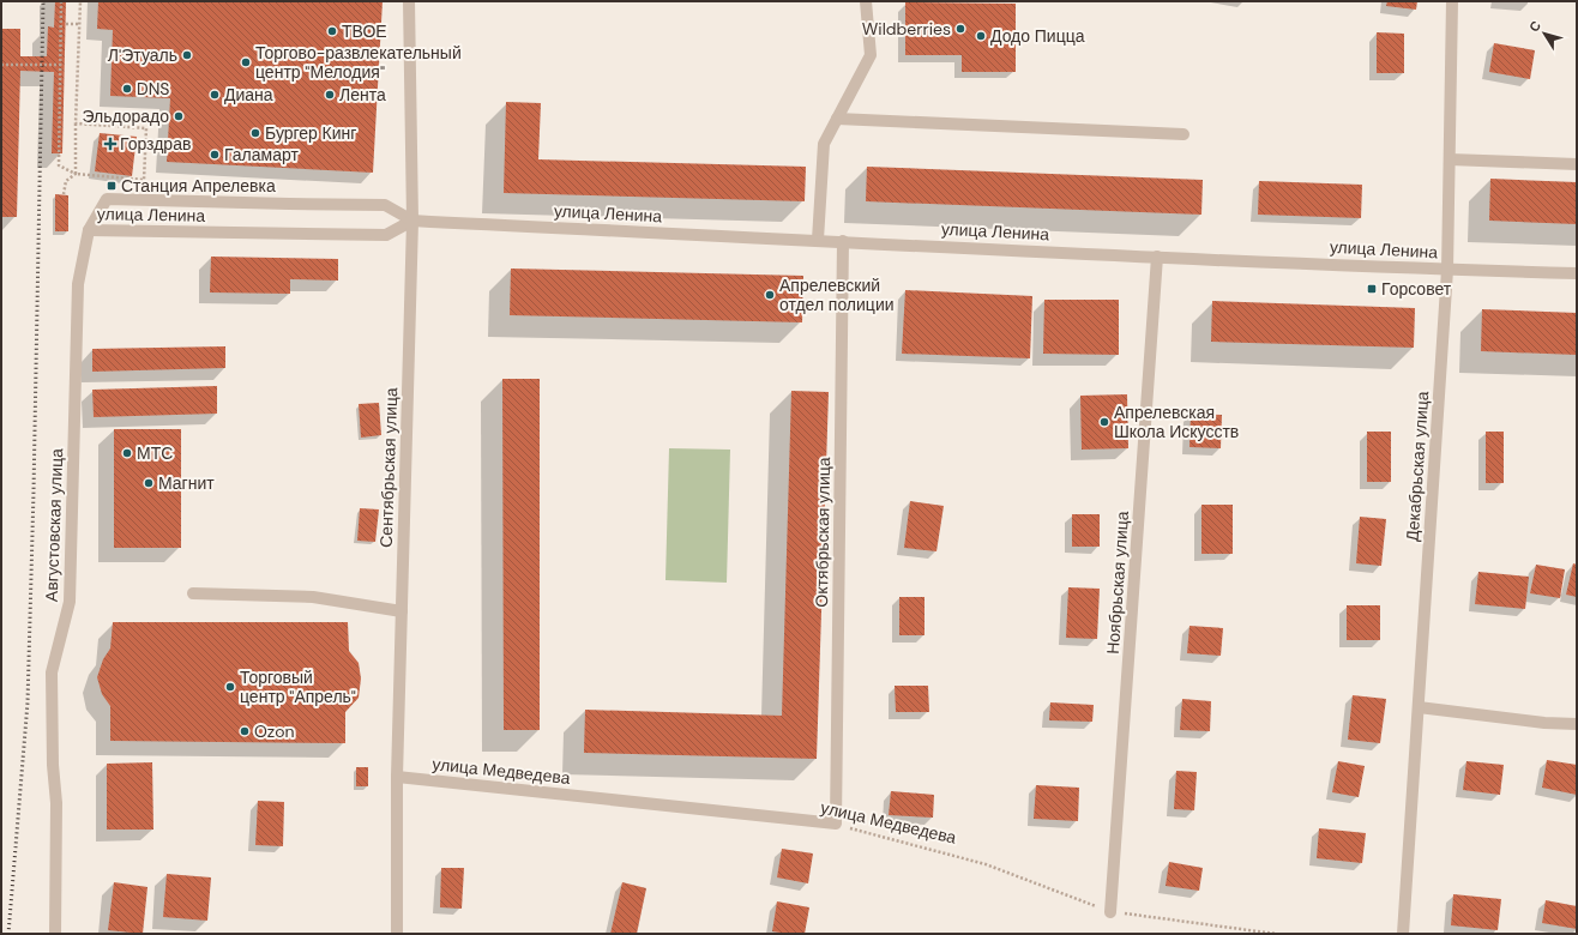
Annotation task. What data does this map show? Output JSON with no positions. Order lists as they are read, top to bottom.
{
  "streets": {
    "street": [
      "улица Ленина",
      "Декабрьская улица",
      "Сентябрьская улица",
      "Августовская улица",
      "Октябрьская улица",
      "Ноябрьская улица",
      "улица Медведева"
    ]
  },
  "crossings": [
    ["улица Ленина", "Декабрьская улица"],
    ["улица Ленина", "Сентябрьская улица"],
    ["улица Ленина", "Августовская улица"],
    ["улица Ленина", "Октябрьская улица"],
    ["улица Ленина", "Ноябрьская улица"],
    ["Сентябрьская улица", "улица Медведева"],
    ["Октябрьская улица", "улица Медведева"],
    ["Ноябрьская улица", "улица Медведева"]
  ],
  "places": {
    "other": [
      "Wildberries",
      "ТВОЕ",
      "Додо Пицца",
      "Л'Этуаль",
      "Торгово-развлекательный центр \"Мелодия\"",
      "DNS",
      "Диана",
      "Лента",
      "Эльдорадо",
      "Бургер Кинг",
      "Галамарт",
      "Апрелевский отдел полиции",
      "Апрелевская Школа Искусств",
      "МТС",
      "Магнит",
      "Торговый центр \"Апрель\"",
      "Ozon"
    ],
    "health": ["Горздрав"],
    "transit": ["Станция Апрелевка", "Горсовет"]
  },
  "north": "top left"
}
